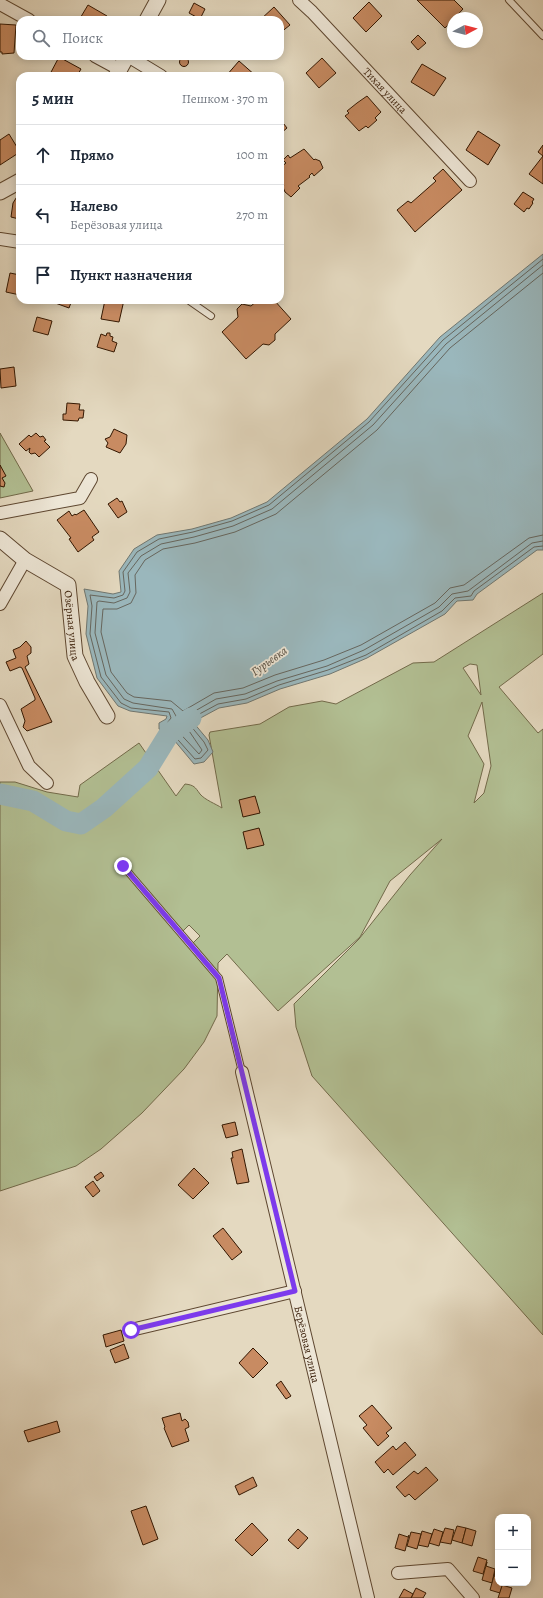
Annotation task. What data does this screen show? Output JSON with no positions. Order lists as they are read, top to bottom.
{
  "streets": {
    "street": ["Тихая улица", "Озёрная улица", "Берёзовая улица"]
  },
  "water": ["Гурьевка"],
  "north": "right",
  "page": {
    "search": "Поиск",
    "heading": ["5 мин", "Пешком · 370 m"],
    "list": [
      ["Прямо", "100 m"],
      ["Налево", "Берёзовая улица", "270 m"],
      "Пункт назначения"
    ],
    "map_buttons": ["+", "−"]
  }
}
